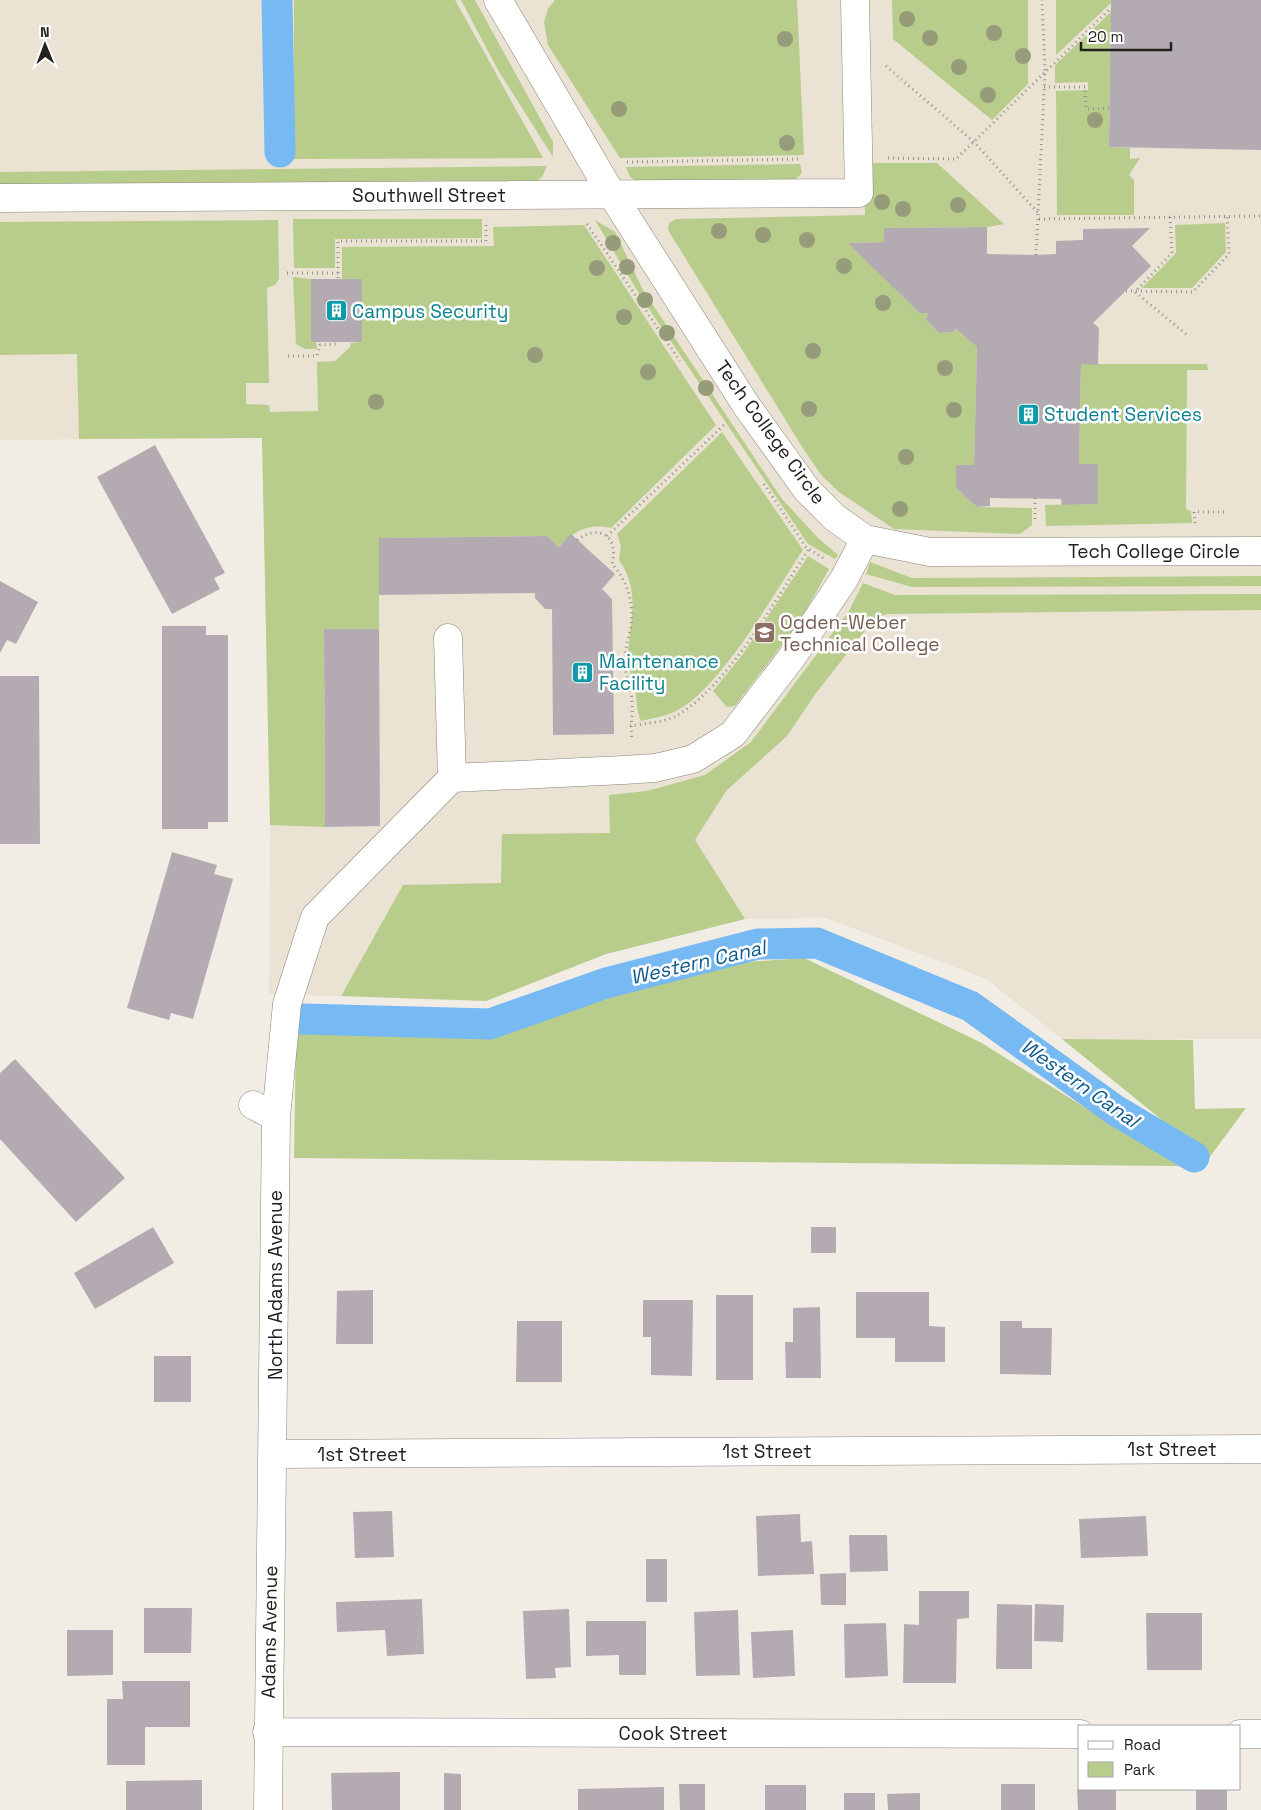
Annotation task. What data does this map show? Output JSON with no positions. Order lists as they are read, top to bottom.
{
  "streets": {
    "street": [
      "Southwell Street",
      "Tech College Circle",
      "North Adams Avenue",
      "1st Street",
      "Adams Avenue",
      "Cook Street"
    ]
  },
  "crossings": [
    ["Southwell Street", "Tech College Circle"],
    ["North Adams Avenue", "1st Street"],
    ["North Adams Avenue", "Adams Avenue"],
    ["1st Street", "Adams Avenue"],
    ["Adams Avenue", "Cook Street"]
  ],
  "water": ["Western Canal"],
  "places": {
    "building": ["Campus Security", "Student Services", "Maintenance Facility"],
    "school or university": ["Ogden-Weber Technical College"]
  },
  "legend": ["Road", "Park"],
  "scale_bar": "20 m",
  "north": "top"
}
